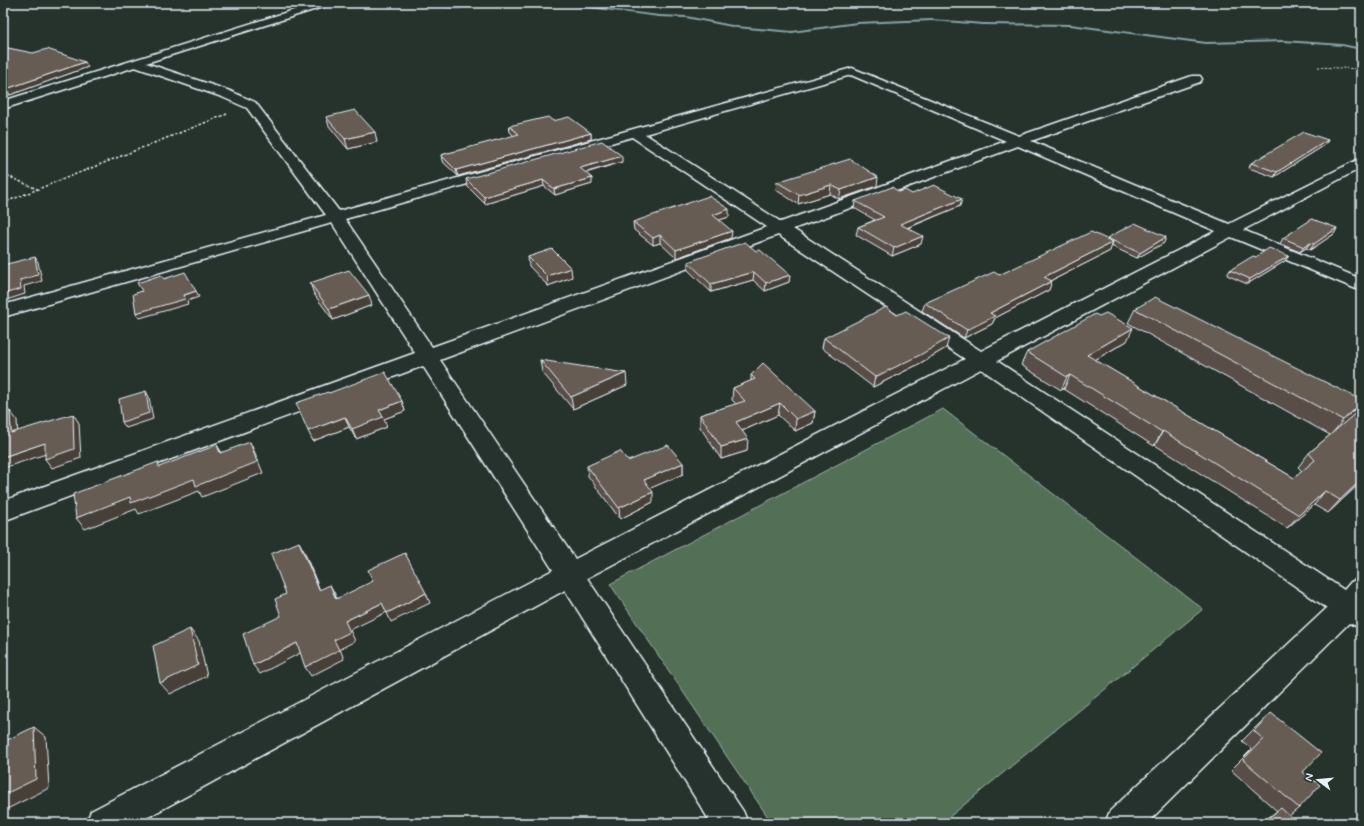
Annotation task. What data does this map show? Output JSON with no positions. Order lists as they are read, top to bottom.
{
  "north": "left"
}
